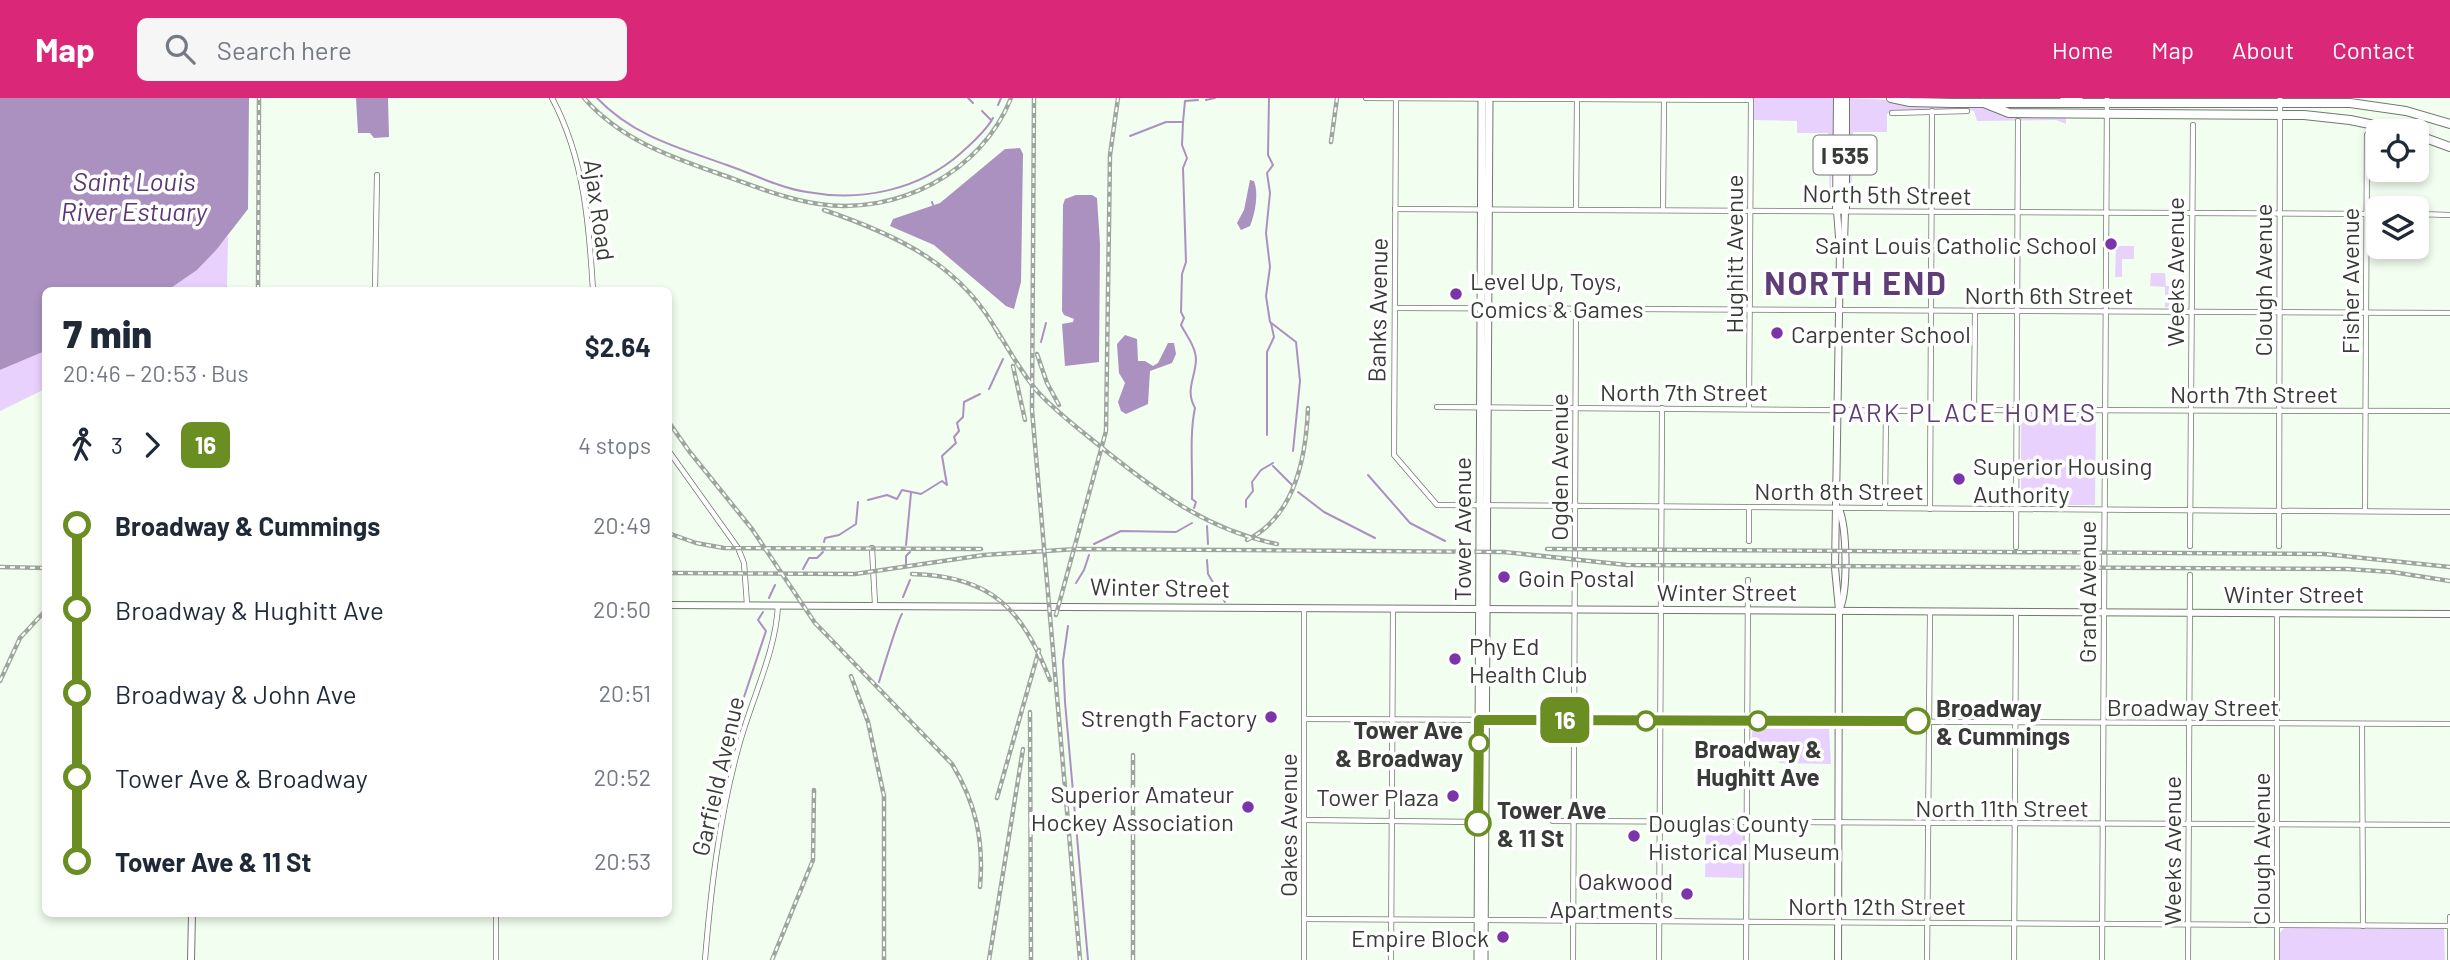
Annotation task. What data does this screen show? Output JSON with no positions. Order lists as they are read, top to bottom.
{
  "streets": {
    "highway": ["I 535"],
    "main road": ["Tower Avenue"],
    "street": [
      "North 5th Street",
      "Ajax Road",
      "Hughitt Avenue",
      "Weeks Avenue",
      "Clough Avenue",
      "Fisher Avenue",
      "North 6th Street",
      "Banks Avenue",
      "North 7th Street",
      "Ogden Avenue",
      "North 8th Street",
      "Winter Street",
      "Grand Avenue",
      "Broadway Street",
      "Garfield Avenue",
      "North 11th Street",
      "Oakes Avenue",
      "North 12th Street"
    ]
  },
  "crossings": [
    ["I 535", "North 5th Street"],
    ["North 5th Street", "Hughitt Avenue"],
    ["North 5th Street", "Weeks Avenue"],
    ["North 5th Street", "Clough Avenue"],
    ["North 5th Street", "Banks Avenue"],
    ["North 5th Street", "Tower Avenue"],
    ["North 5th Street", "Grand Avenue"],
    ["Hughitt Avenue", "North 6th Street"],
    ["Hughitt Avenue", "North 7th Street"],
    ["Weeks Avenue", "North 6th Street"],
    ["Weeks Avenue", "North 7th Street"],
    ["Weeks Avenue", "North 8th Street"],
    ["Weeks Avenue", "Winter Street"],
    ["Weeks Avenue", "Broadway Street"],
    ["Weeks Avenue", "North 11th Street"],
    ["Weeks Avenue", "North 12th Street"],
    ["Clough Avenue", "North 6th Street"],
    ["Clough Avenue", "North 7th Street"],
    ["Clough Avenue", "North 8th Street"],
    ["Clough Avenue", "Winter Street"],
    ["Clough Avenue", "Broadway Street"],
    ["Clough Avenue", "North 11th Street"],
    ["Clough Avenue", "North 12th Street"],
    ["Fisher Avenue", "North 6th Street"],
    ["Fisher Avenue", "North 7th Street"],
    ["Fisher Avenue", "North 8th Street"],
    ["North 6th Street", "Banks Avenue"],
    ["North 6th Street", "North 7th Street"],
    ["North 6th Street", "Ogden Avenue"],
    ["North 6th Street", "Tower Avenue"],
    ["North 6th Street", "Grand Avenue"],
    ["Banks Avenue", "North 8th Street"],
    ["North 7th Street", "Ogden Avenue"],
    ["North 7th Street", "Tower Avenue"],
    ["North 7th Street", "Grand Avenue"],
    ["Ogden Avenue", "North 8th Street"],
    ["Ogden Avenue", "Winter Street"],
    ["Ogden Avenue", "Broadway Street"],
    ["Ogden Avenue", "North 11th Street"],
    ["Ogden Avenue", "North 12th Street"],
    ["North 8th Street", "Tower Avenue"],
    ["North 8th Street", "Grand Avenue"],
    ["Tower Avenue", "Winter Street"],
    ["Tower Avenue", "Broadway Street"],
    ["Tower Avenue", "North 12th Street"],
    ["Winter Street", "Grand Avenue"],
    ["Winter Street", "Garfield Avenue"],
    ["Winter Street", "Oakes Avenue"],
    ["Grand Avenue", "Broadway Street"],
    ["Grand Avenue", "North 11th Street"],
    ["Grand Avenue", "North 12th Street"],
    ["Broadway Street", "Oakes Avenue"],
    ["Oakes Avenue", "North 12th Street"]
  ],
  "districts": ["NORTH END", "PARK PLACE HOMES"],
  "water": ["Saint Louis River Estuary"],
  "places": [
    "Saint Louis Catholic School",
    "Level Up, Toys, Comics & Games",
    "Carpenter School",
    "Superior Housing Authority",
    "Goin Postal",
    "Phy Ed Health Club",
    "Strength Factory",
    "Broadway & Hughitt Ave",
    "Broadway & Cummings",
    "Tower Ave & Broadway",
    "Tower Plaza",
    "Superior Amateur Hockey Association",
    "Tower Ave & 11 St",
    "Douglas County Historical Museum",
    "Oakwood Apartments",
    "Empire Block"
  ],
  "lines": ["bus line 16"],
  "page": {
    "header": "Map",
    "search": "Search here",
    "nav": [
      "Home",
      "Map",
      "About",
      "Contact"
    ],
    "on_map": "16",
    "heading": ["7 min", "20:46 – 20:53 · Bus", "$2.64"],
    "legs": ["3", "16", "4 stops"],
    "list": [
      {
        "name": "Broadway & Cummings",
        "value": "20:49"
      },
      {
        "name": "Broadway & Hughitt Ave",
        "value": "20:50"
      },
      {
        "name": "Broadway & John Ave",
        "value": "20:51"
      },
      {
        "name": "Tower Ave & Broadway",
        "value": "20:52"
      },
      {
        "name": "Tower Ave & 11 St",
        "value": "20:53"
      }
    ]
  }
}
